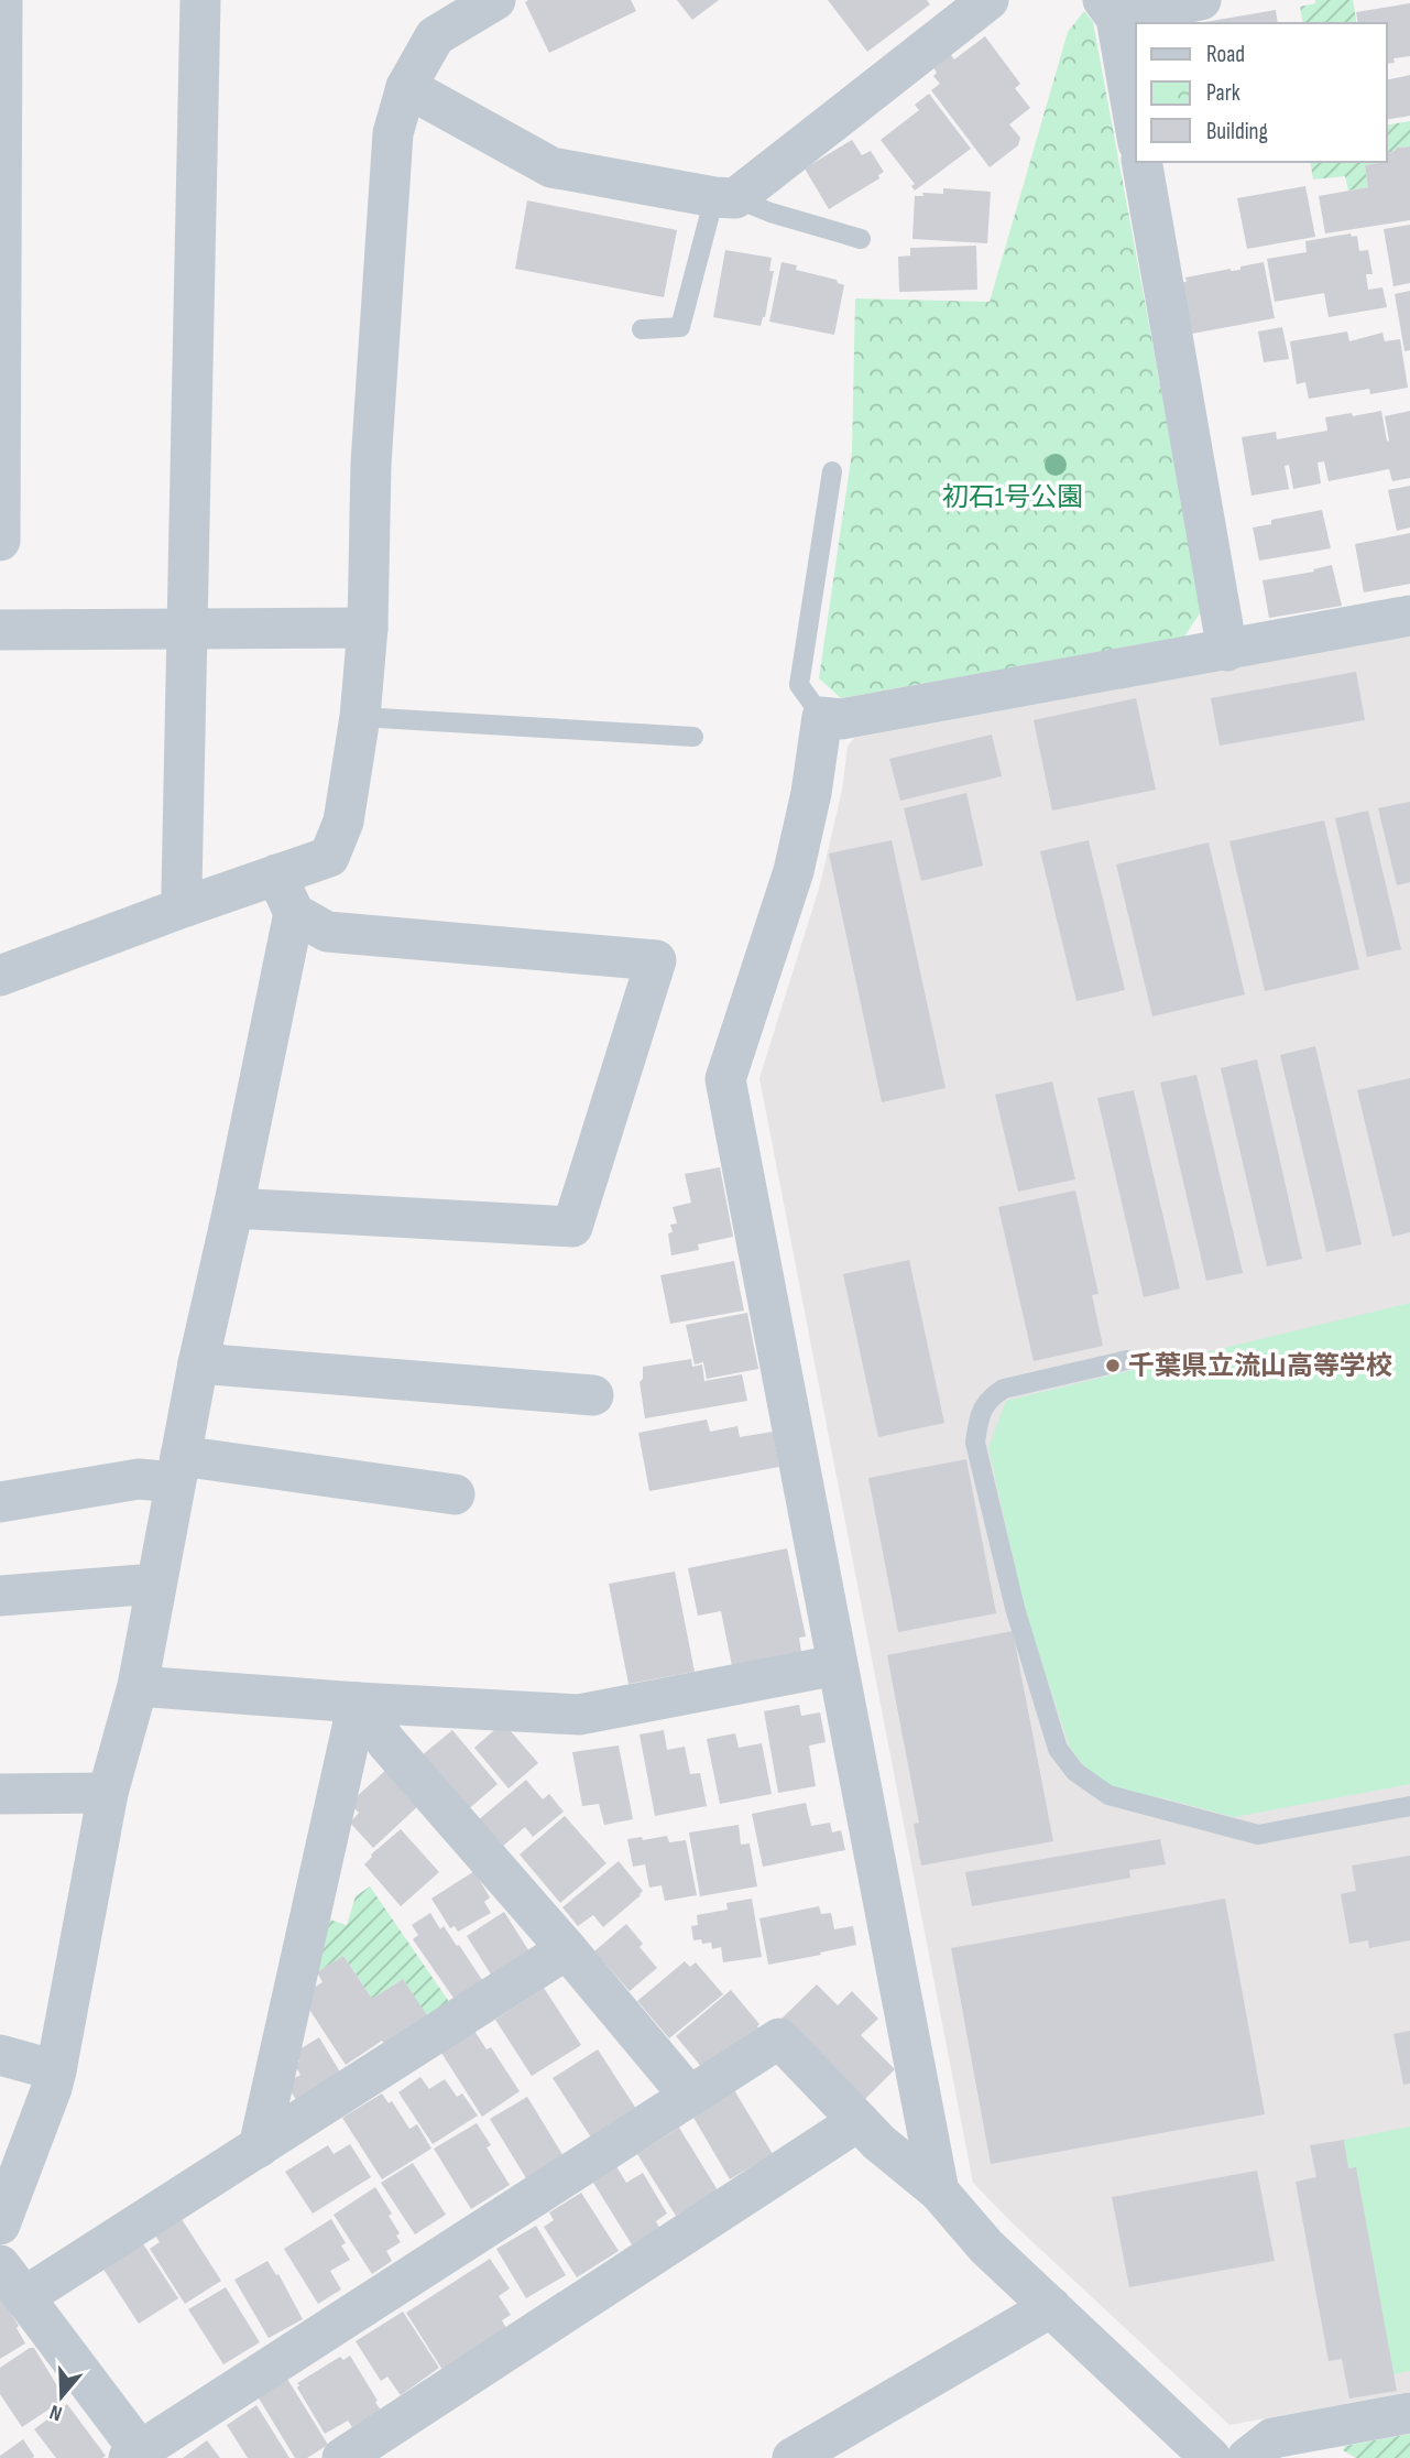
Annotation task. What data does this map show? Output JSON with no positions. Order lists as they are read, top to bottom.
{
  "parks": ["初石1号公園"],
  "places": ["千葉県立流山高等学校"],
  "legend": ["Road", "Park", "Building"],
  "north": "bottom"
}
